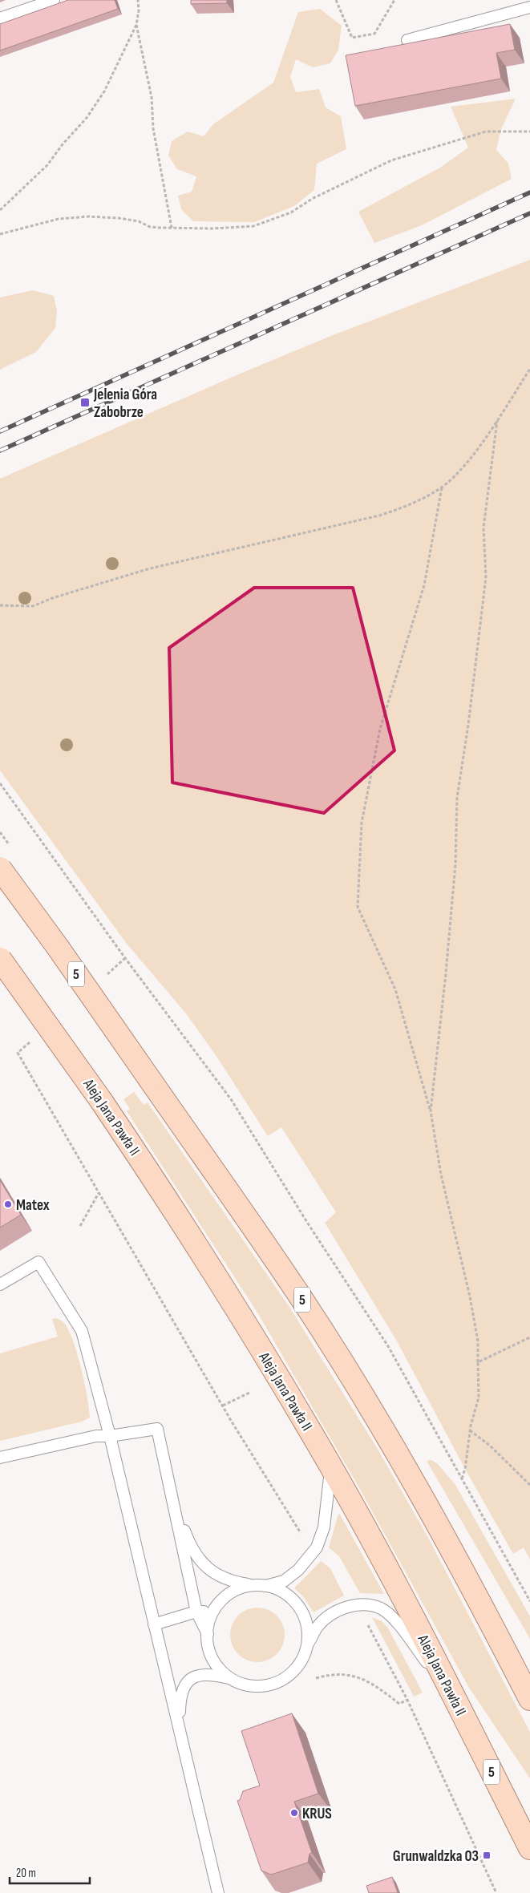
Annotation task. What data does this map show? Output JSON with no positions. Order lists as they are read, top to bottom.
{
  "streets": {
    "main road": ["5", "Aleja Jana Pawła II"]
  },
  "places": {
    "transit": ["Jelenia Góra Zabobrze", "Grunwaldzka 03"],
    "other": ["Matex", "KRUS"]
  },
  "scale_bar": "20 m"
}
